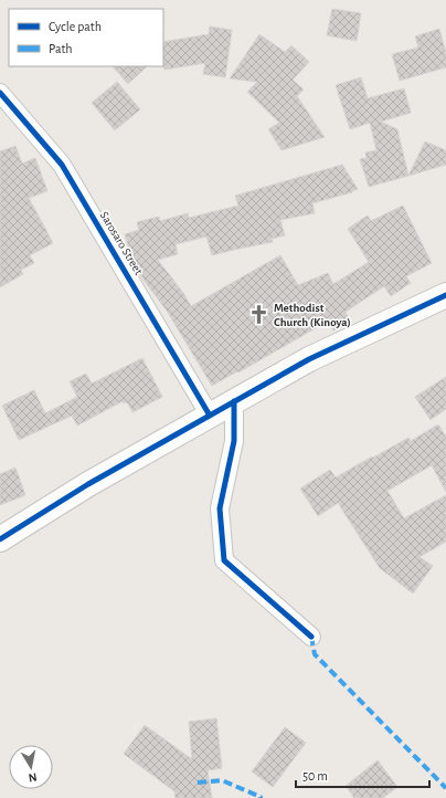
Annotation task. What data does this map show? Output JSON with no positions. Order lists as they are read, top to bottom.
{
  "streets": {
    "street": ["Sarosaro Street"]
  },
  "places": {
    "church": ["Methodist Church (Kinoya)"]
  },
  "legend": ["Cycle path", "Path"],
  "scale_bar": "50 m",
  "north": "bottom"
}
